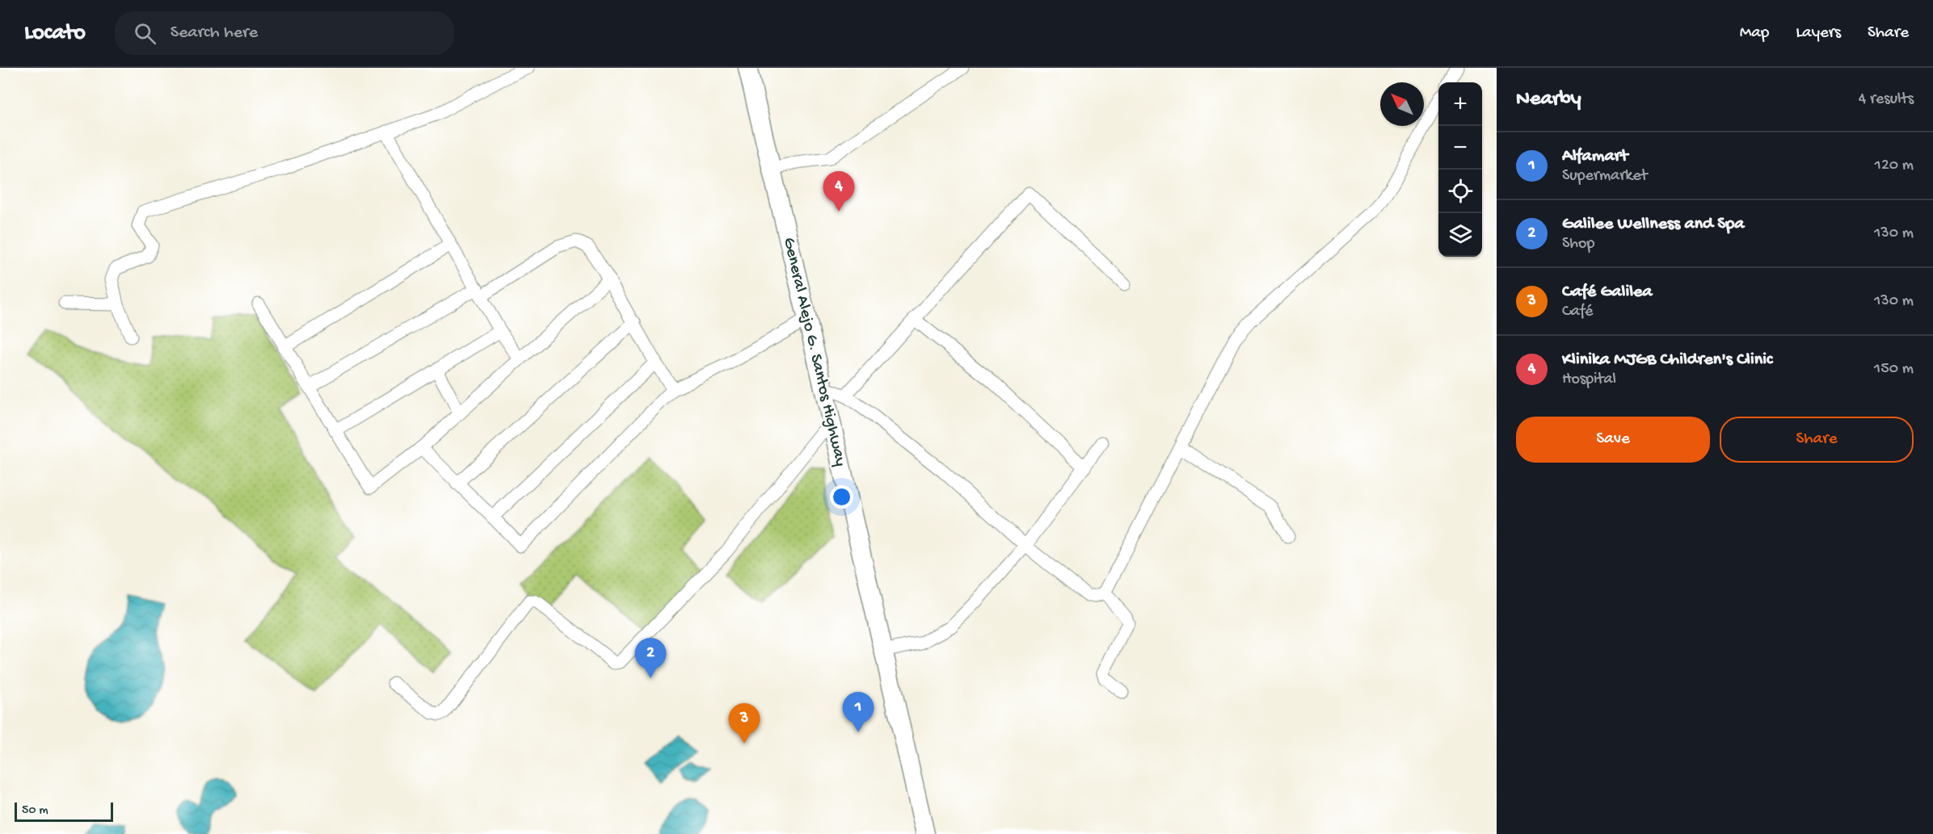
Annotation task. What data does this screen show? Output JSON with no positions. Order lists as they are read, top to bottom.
{
  "streets": {
    "main road": ["General Alejo G. Santos Highway"]
  },
  "scale_bar": "50 m",
  "north": "top left",
  "page": {
    "header": "Locato",
    "search": "Search here",
    "nav": ["Map", "Layers", "Share"],
    "heading": ["Nearby", "4 results"],
    "map_buttons": ["+", "−"],
    "list": [
      {
        "mark": "1",
        "name": "Alfamart",
        "note": "Supermarket",
        "value": "120 m"
      },
      {
        "mark": "2",
        "name": "Galilee Wellness and Spa",
        "note": "Shop",
        "value": "130 m"
      },
      {
        "mark": "3",
        "name": "Café Galilea",
        "note": "Café",
        "value": "130 m"
      },
      {
        "mark": "4",
        "name": "Klinika MJGB Children's Clinic",
        "note": "Hospital",
        "value": "150 m"
      }
    ],
    "pins": [
      "4",
      "2",
      "1",
      "3"
    ],
    "buttons": ["Save", "Share"],
    "scale": "50 m"
  }
}
